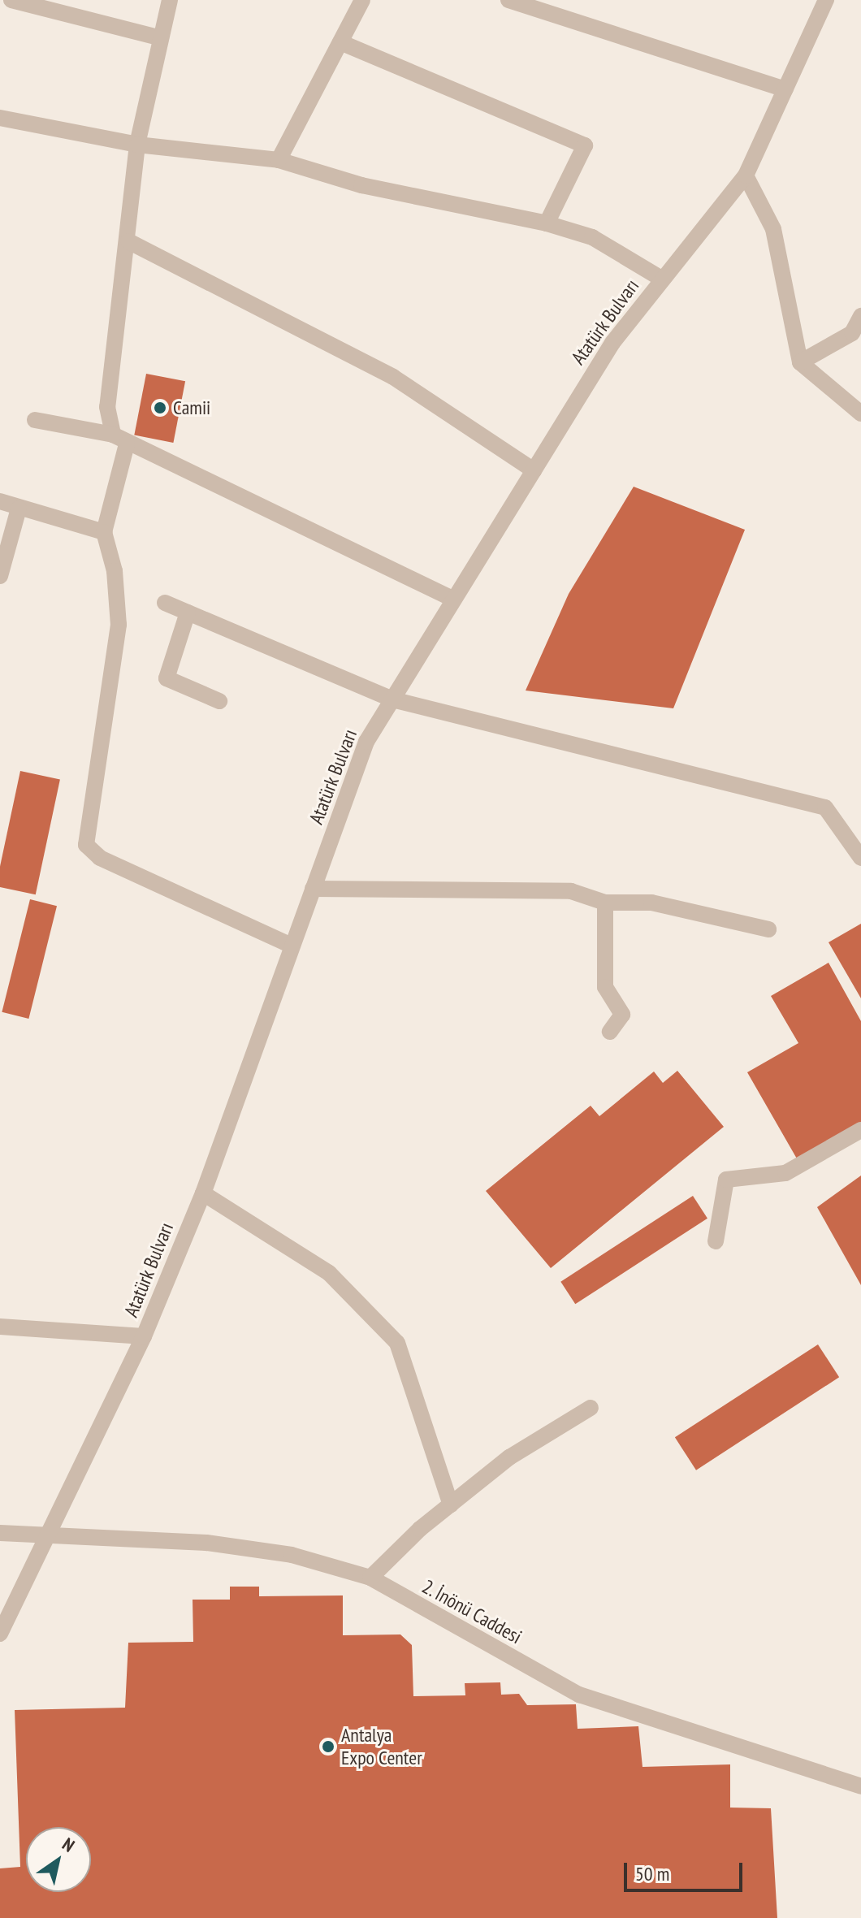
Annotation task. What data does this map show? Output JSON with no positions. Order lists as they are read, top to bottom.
{
  "streets": {
    "street": ["Atatürk Bulvarı", "2. İnönü Caddesi"]
  },
  "crossings": [
    ["Atatürk Bulvarı", "2. İnönü Caddesi"]
  ],
  "places": ["Camii", "Antalya Expo Center"],
  "scale_bar": "50 m",
  "north": "top right"
}
